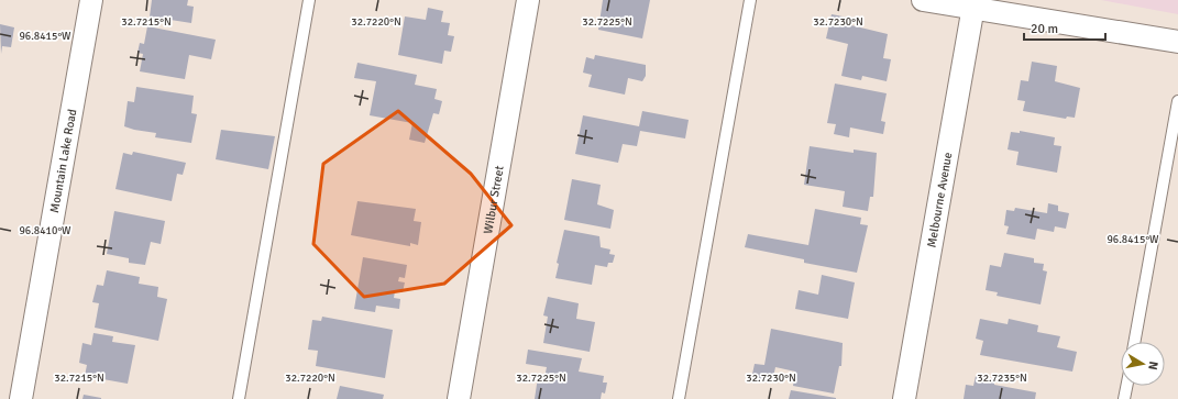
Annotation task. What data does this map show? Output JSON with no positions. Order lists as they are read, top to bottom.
{
  "streets": {
    "street": ["Mountain Lake Road", "Wilbur Street", "Melbourne Avenue"]
  },
  "scale_bar": "20 m",
  "north": "right",
  "coordinates": [
    "32.7215°N",
    "32.7220°N",
    "32.7225°N",
    "32.7230°N",
    "96.8415°W",
    "96.8410°W",
    "32.7235°N"
  ]
}
